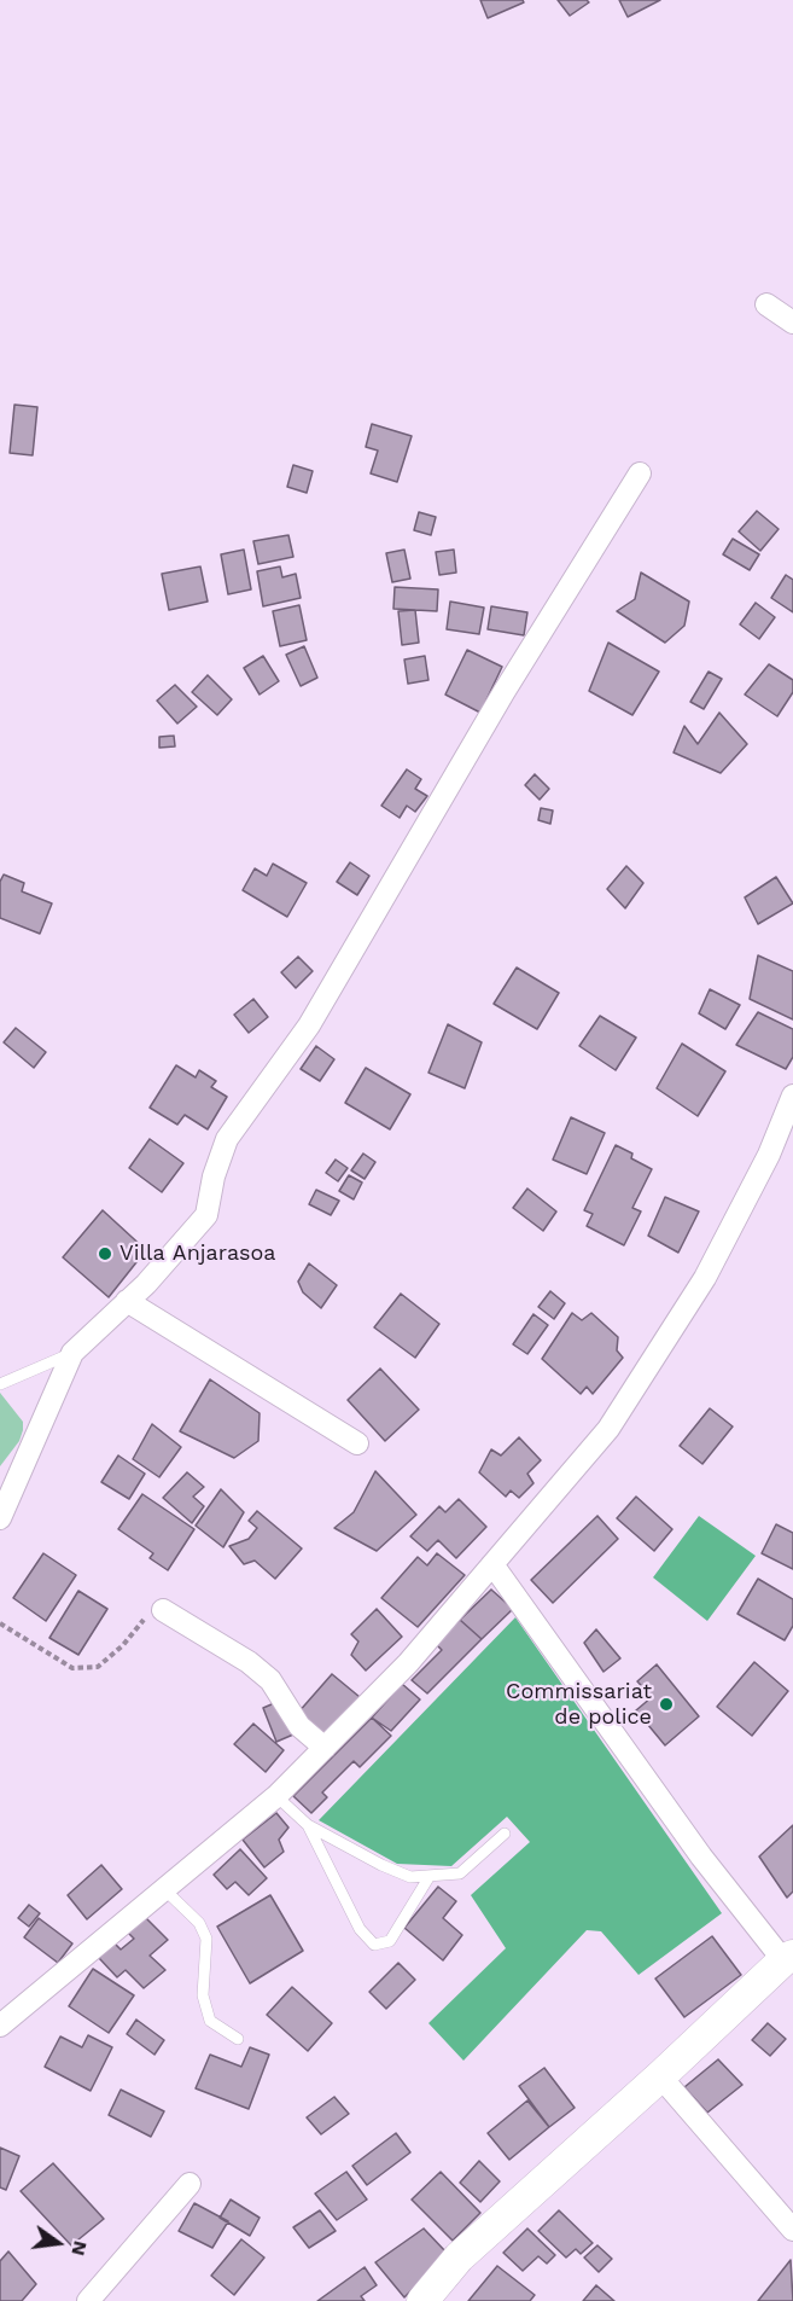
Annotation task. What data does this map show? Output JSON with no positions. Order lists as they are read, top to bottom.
{
  "places": ["Villa Anjarasoa", "Commissariat de police"],
  "north": "right"
}
